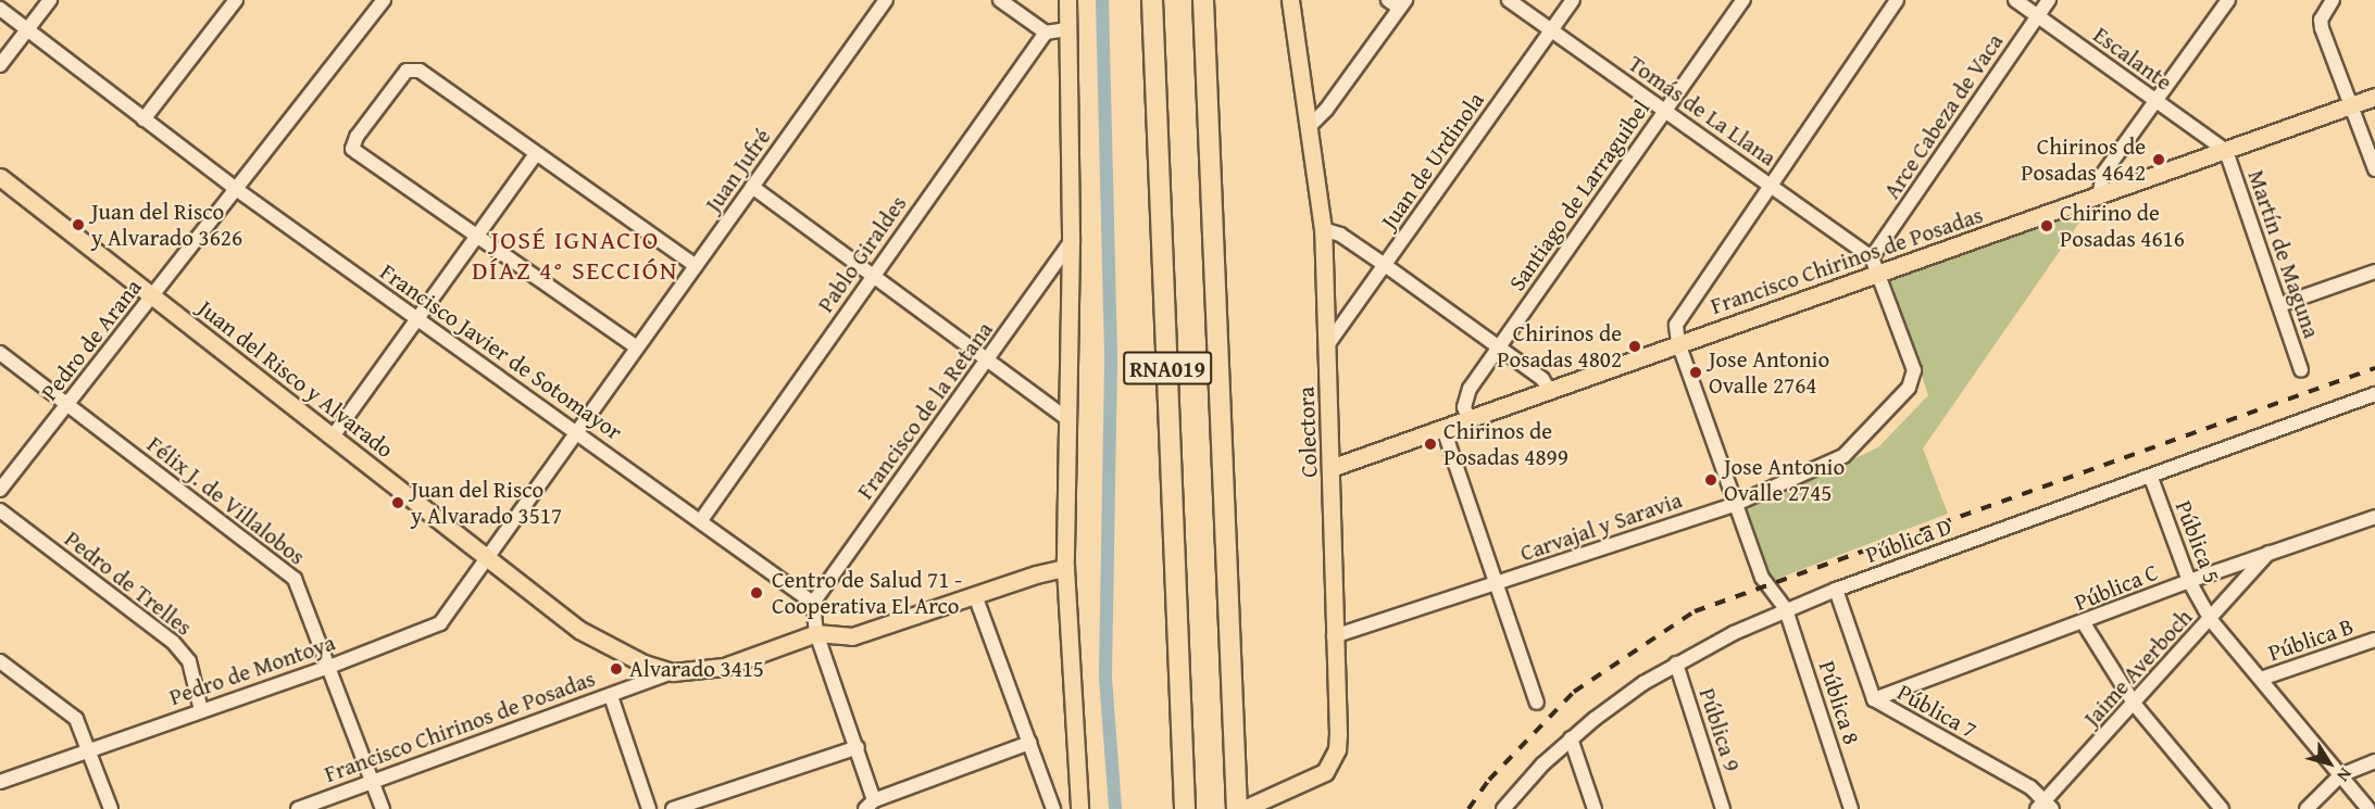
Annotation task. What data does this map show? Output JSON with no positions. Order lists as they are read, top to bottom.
{
  "streets": {
    "highway": ["RNA019"],
    "main road": ["Francisco Chirinos de Posadas", "Juan del Risco y Alvarado", "Colectora"],
    "street": [
      "Escalante",
      "Tomás de La Llana",
      "Arce Cabeza de Vaca",
      "Juan de Urdinola",
      "Juan Jufré",
      "Santiago de Larraguibel",
      "Pablo Giraldes",
      "Martín de Maguna",
      "Pedro de Arana",
      "Francisco Javier de Sotomayor",
      "Francisco de la Retana",
      "Félix J. de Villalobos",
      "Carvajal y Saravia",
      "Pública D",
      "Pública 5",
      "Pedro de Trelles",
      "Pública C",
      "Pública B",
      "Jaime Averboch",
      "Pedro de Montoya",
      "Pública 8",
      "Pública 7",
      "Pública 9"
    ]
  },
  "crossings": [
    ["Escalante", "Arce Cabeza de Vaca"],
    ["Escalante", "Martín de Maguna"],
    ["Escalante", "Francisco Chirinos de Posadas"],
    ["Tomás de La Llana", "Arce Cabeza de Vaca"],
    ["Tomás de La Llana", "Juan de Urdinola"],
    ["Tomás de La Llana", "Santiago de Larraguibel"],
    ["Juan de Urdinola", "Colectora"],
    ["Juan Jufré", "Francisco Javier de Sotomayor"],
    ["Juan Jufré", "Juan del Risco y Alvarado"],
    ["Juan Jufré", "Pedro de Montoya"],
    ["Santiago de Larraguibel", "Francisco Chirinos de Posadas"],
    ["Pablo Giraldes", "Francisco Javier de Sotomayor"],
    ["Martín de Maguna", "Francisco Chirinos de Posadas"],
    ["Francisco Chirinos de Posadas", "Juan del Risco y Alvarado"],
    ["Francisco Chirinos de Posadas", "Colectora"],
    ["Francisco Chirinos de Posadas", "Félix J. de Villalobos"],
    ["Francisco Chirinos de Posadas", "Carvajal y Saravia"],
    ["Francisco Chirinos de Posadas", "Pública 8"],
    ["Pedro de Arana", "Francisco Javier de Sotomayor"],
    ["Pedro de Arana", "Juan del Risco y Alvarado"],
    ["Pedro de Arana", "Félix J. de Villalobos"],
    ["Francisco Javier de Sotomayor", "Francisco de la Retana"],
    ["Juan del Risco y Alvarado", "Pedro de Montoya"],
    ["Colectora", "Carvajal y Saravia"],
    ["Félix J. de Villalobos", "Pedro de Montoya"],
    ["Carvajal y Saravia", "Pública 8"],
    ["Pública D", "Pública 5"],
    ["Pública D", "Pública 8"],
    ["Pública D", "Pública 7"],
    ["Pública D", "Pública 9"],
    ["Pública 5", "Pública C"],
    ["Pública 5", "Pública B"],
    ["Pública 5", "Jaime Averboch"],
    ["Pedro de Trelles", "Pedro de Montoya"],
    ["Pública C", "Jaime Averboch"],
    ["Pública C", "Pública 7"],
    ["Jaime Averboch", "Pública 7"]
  ],
  "districts": ["JOSÉ IGNACIO DÍAZ 4° SECCIÓN"],
  "places": [
    "Chirinos de Posadas 4642",
    "Juan del Risco y Alvarado 3626",
    "Chirino de Posadas 4616",
    "Chirinos de Posadas 4802",
    "Jose Antonio Ovalle 2764",
    "Chirinos de Posadas 4899",
    "Jose Antonio Ovalle 2745",
    "Juan del Risco y Alvarado 3517",
    "Centro de Salud 71 - Cooperativa El Arco",
    "Alvarado 3415"
  ],
  "north": "bottom right"
}
